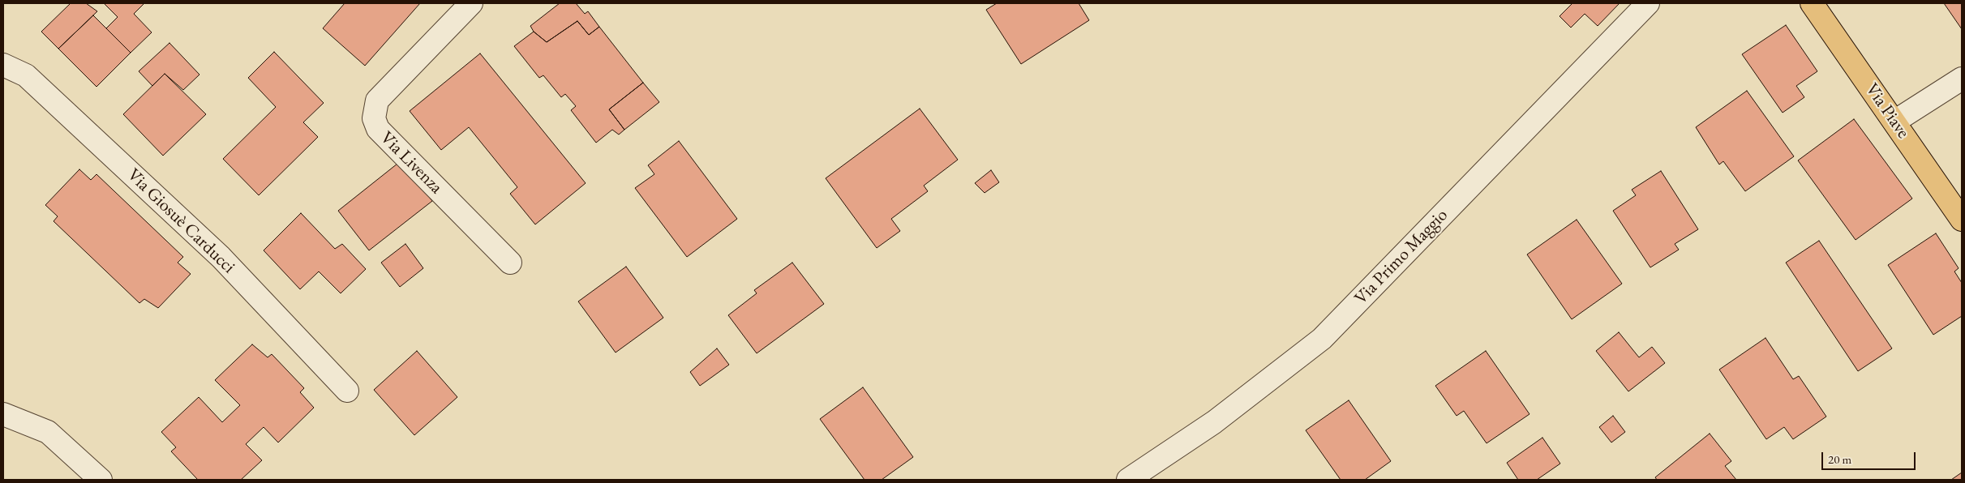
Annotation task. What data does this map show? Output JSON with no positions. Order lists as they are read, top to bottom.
{
  "streets": {
    "main road": ["Via Piave"],
    "street": ["Via Livenza", "Via Giosuè Carducci", "Via Primo Maggio"]
  },
  "scale_bar": "20 m"
}
